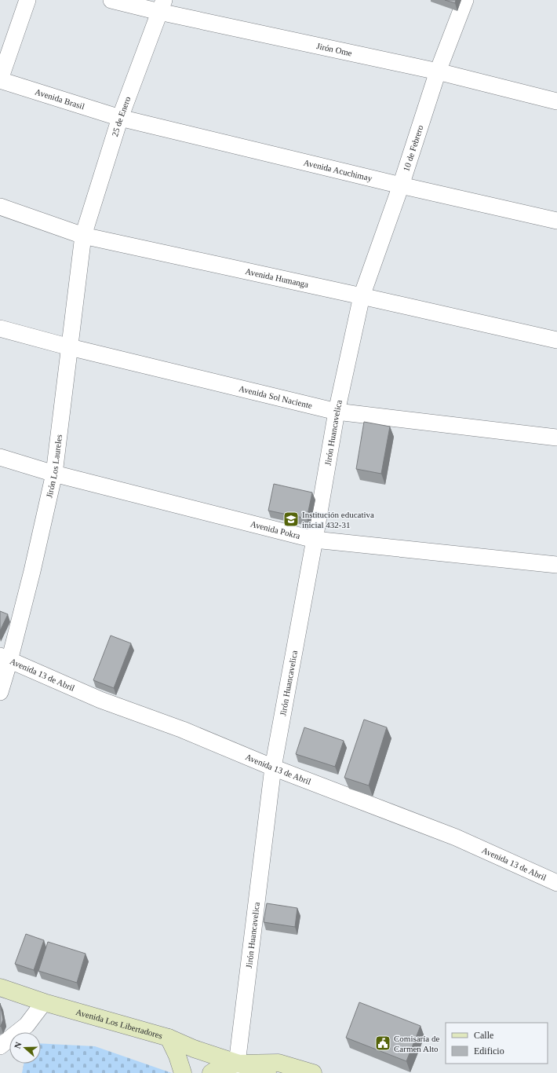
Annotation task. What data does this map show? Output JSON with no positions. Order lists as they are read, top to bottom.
{
  "streets": {
    "street": [
      "Jirón Ome",
      "Avenida Brasil",
      "25 de Enero",
      "10 de Febrero",
      "Avenida Acuchimay",
      "Avenida Humanga",
      "Avenida Sol Naciente",
      "Jirón Huancavelica",
      "Jirón Los Laureles",
      "Avenida Pokra",
      "Avenida 13 de Abril",
      "Avenida Los Libertadores"
    ]
  },
  "crossings": [
    ["Jirón Ome", "25 de Enero"],
    ["Jirón Ome", "10 de Febrero"],
    ["Avenida Brasil", "25 de Enero"],
    ["Avenida Brasil", "Avenida Acuchimay"],
    ["25 de Enero", "Avenida Acuchimay"],
    ["25 de Enero", "Avenida Humanga"],
    ["25 de Enero", "Jirón Los Laureles"],
    ["10 de Febrero", "Avenida Acuchimay"],
    ["10 de Febrero", "Avenida Humanga"],
    ["10 de Febrero", "Jirón Huancavelica"],
    ["Avenida Humanga", "Jirón Huancavelica"],
    ["Avenida Humanga", "Jirón Los Laureles"],
    ["Avenida Sol Naciente", "Jirón Huancavelica"],
    ["Avenida Sol Naciente", "Jirón Los Laureles"],
    ["Jirón Huancavelica", "Avenida Pokra"],
    ["Jirón Huancavelica", "Avenida 13 de Abril"],
    ["Jirón Huancavelica", "Avenida Los Libertadores"],
    ["Jirón Los Laureles", "Avenida Pokra"],
    ["Jirón Los Laureles", "Avenida 13 de Abril"]
  ],
  "places": {
    "school or university": ["Institución educativa inicial 432-31"],
    "public building": ["Comisaría de Carmen Alto"]
  },
  "legend": ["Calle", "Edificio"],
  "north": "left"
}
